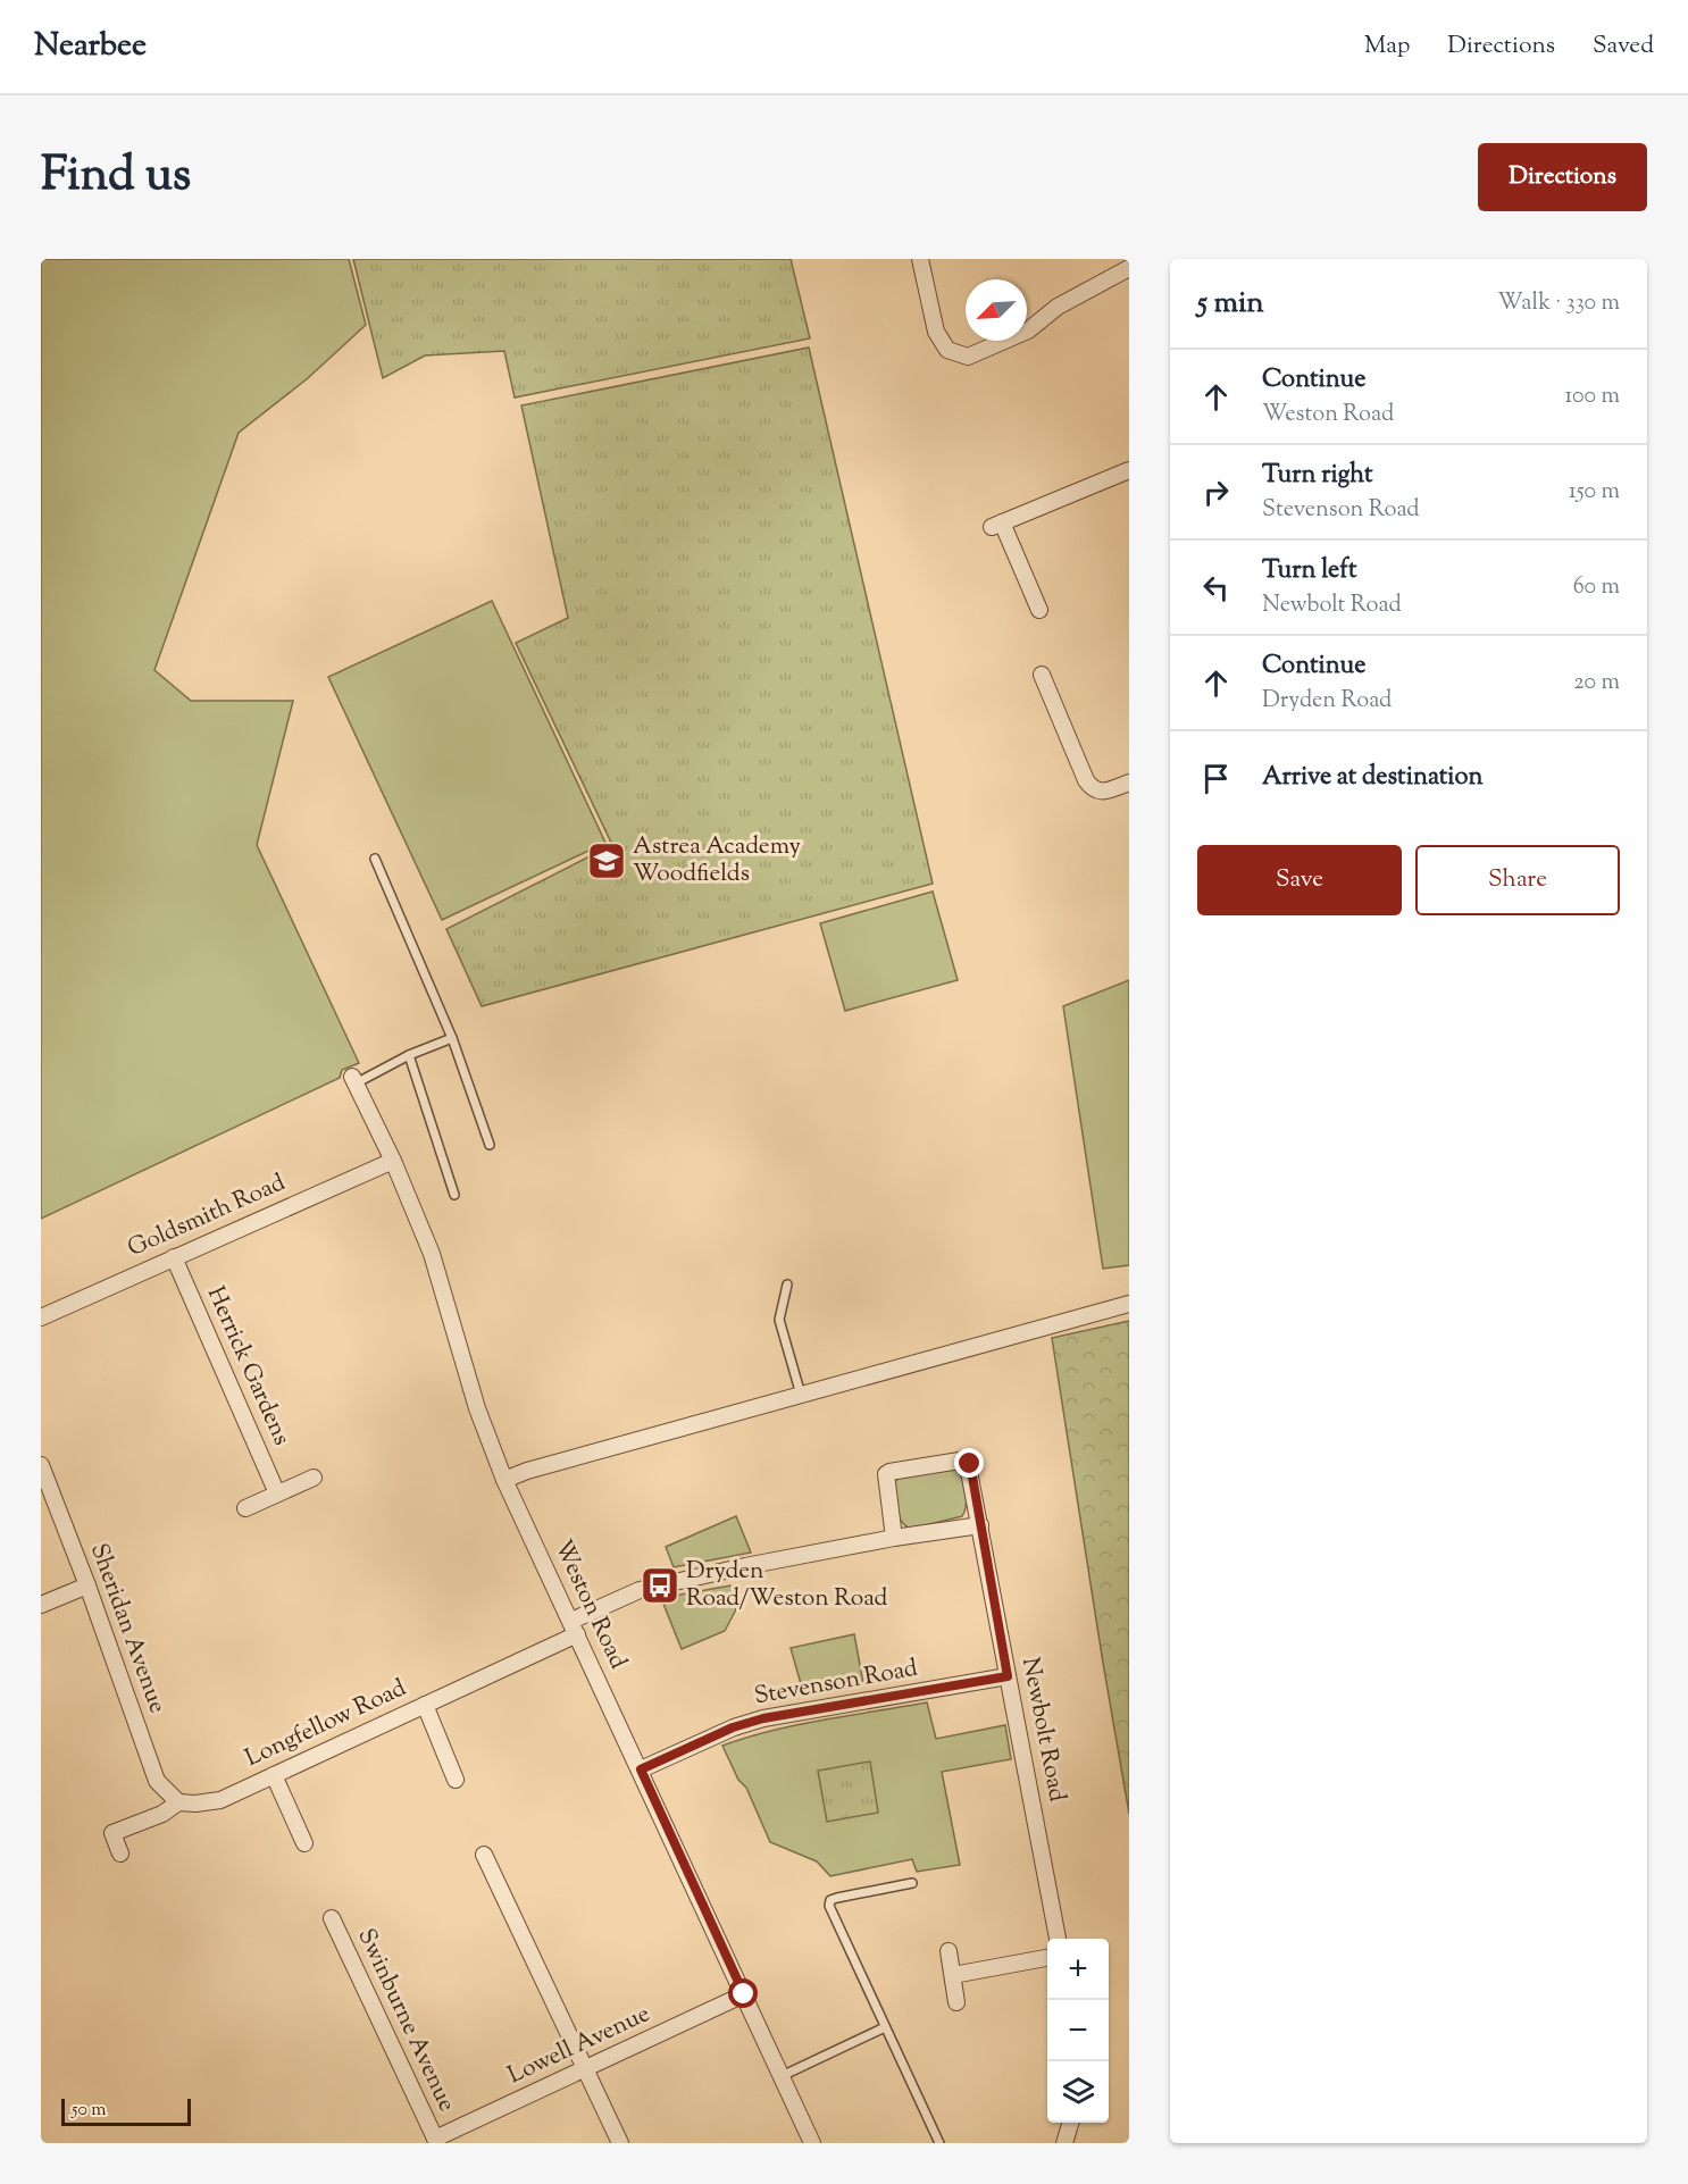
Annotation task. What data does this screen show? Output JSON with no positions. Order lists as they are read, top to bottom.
{
  "streets": {
    "street": [
      "Goldsmith Road",
      "Herrick Gardens",
      "Weston Road",
      "Sheridan Avenue",
      "Stevenson Road",
      "Longfellow Road",
      "Newbolt Road",
      "Swinburne Avenue",
      "Lowell Avenue"
    ]
  },
  "crossings": [
    ["Goldsmith Road", "Herrick Gardens"],
    ["Goldsmith Road", "Weston Road"],
    ["Weston Road", "Stevenson Road"],
    ["Weston Road", "Longfellow Road"],
    ["Weston Road", "Lowell Avenue"],
    ["Sheridan Avenue", "Longfellow Road"],
    ["Stevenson Road", "Newbolt Road"],
    ["Longfellow Road", "Newbolt Road"],
    ["Swinburne Avenue", "Lowell Avenue"]
  ],
  "places": {
    "school or university": ["Astrea Academy Woodfields"],
    "bus stop": ["Dryden Road/Weston Road"]
  },
  "scale_bar": "50 m",
  "north": "bottom left",
  "page": {
    "header": "Nearbee",
    "nav": ["Map", "Directions", "Saved"],
    "title": "Find us",
    "buttons": [
      "Directions",
      ["Save", "Share"]
    ],
    "heading": ["5 min", "Walk · 330 m"],
    "list": [
      ["Continue", "Weston Road", "100 m"],
      ["Turn right", "Stevenson Road", "150 m"],
      ["Turn left", "Newbolt Road", "60 m"],
      ["Continue", "Dryden Road", "20 m"],
      "Arrive at destination"
    ],
    "map_buttons": ["+", "−"],
    "scale": "50 m"
  }
}
